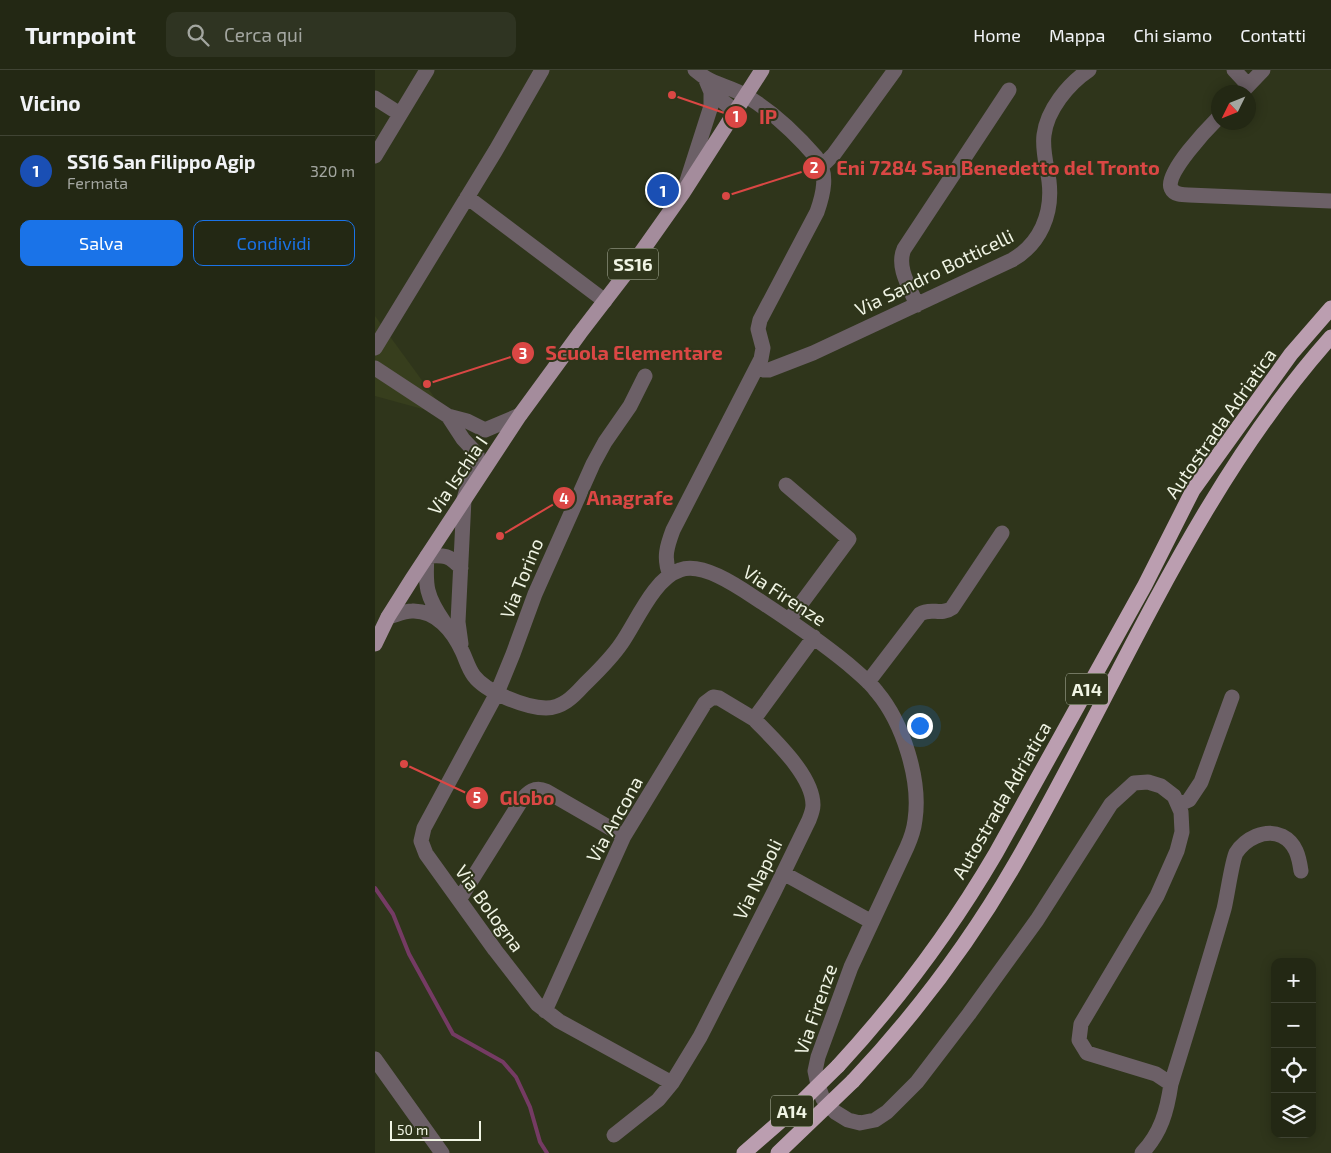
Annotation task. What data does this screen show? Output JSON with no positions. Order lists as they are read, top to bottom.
{
  "streets": {
    "highway": ["Autostrada Adriatica", "A14"],
    "main road": ["SS16", "Via Ischia I"],
    "street": [
      "Via Sandro Botticelli",
      "Via Torino",
      "Via Firenze",
      "Via Ancona",
      "Via Napoli",
      "Via Bologna"
    ]
  },
  "crossings": [
    ["SS16", "Via Ischia I"],
    ["Via Torino", "Via Bologna"],
    ["Via Ancona", "Via Napoli"],
    ["Via Ancona", "Via Bologna"],
    ["Via Napoli", "Via Bologna"]
  ],
  "places": [
    "IP",
    "Eni 7284 San Benedetto del Tronto",
    "Scuola Elementare",
    "Anagrafe",
    "Globo"
  ],
  "scale_bar": "50 m",
  "north": "bottom left",
  "page": {
    "header": "Turnpoint",
    "search": "Cerca qui",
    "nav": [
      "Home",
      "Mappa",
      "Chi siamo",
      "Contatti"
    ],
    "heading": "Vicino",
    "list": [
      {
        "mark": "1",
        "name": "SS16 San Filippo Agip",
        "note": "Fermata",
        "value": "320 m"
      }
    ],
    "pins": "1",
    "buttons": ["Salva", "Condividi"],
    "map_buttons": ["+", "−"],
    "scale": "50 m"
  }
}
